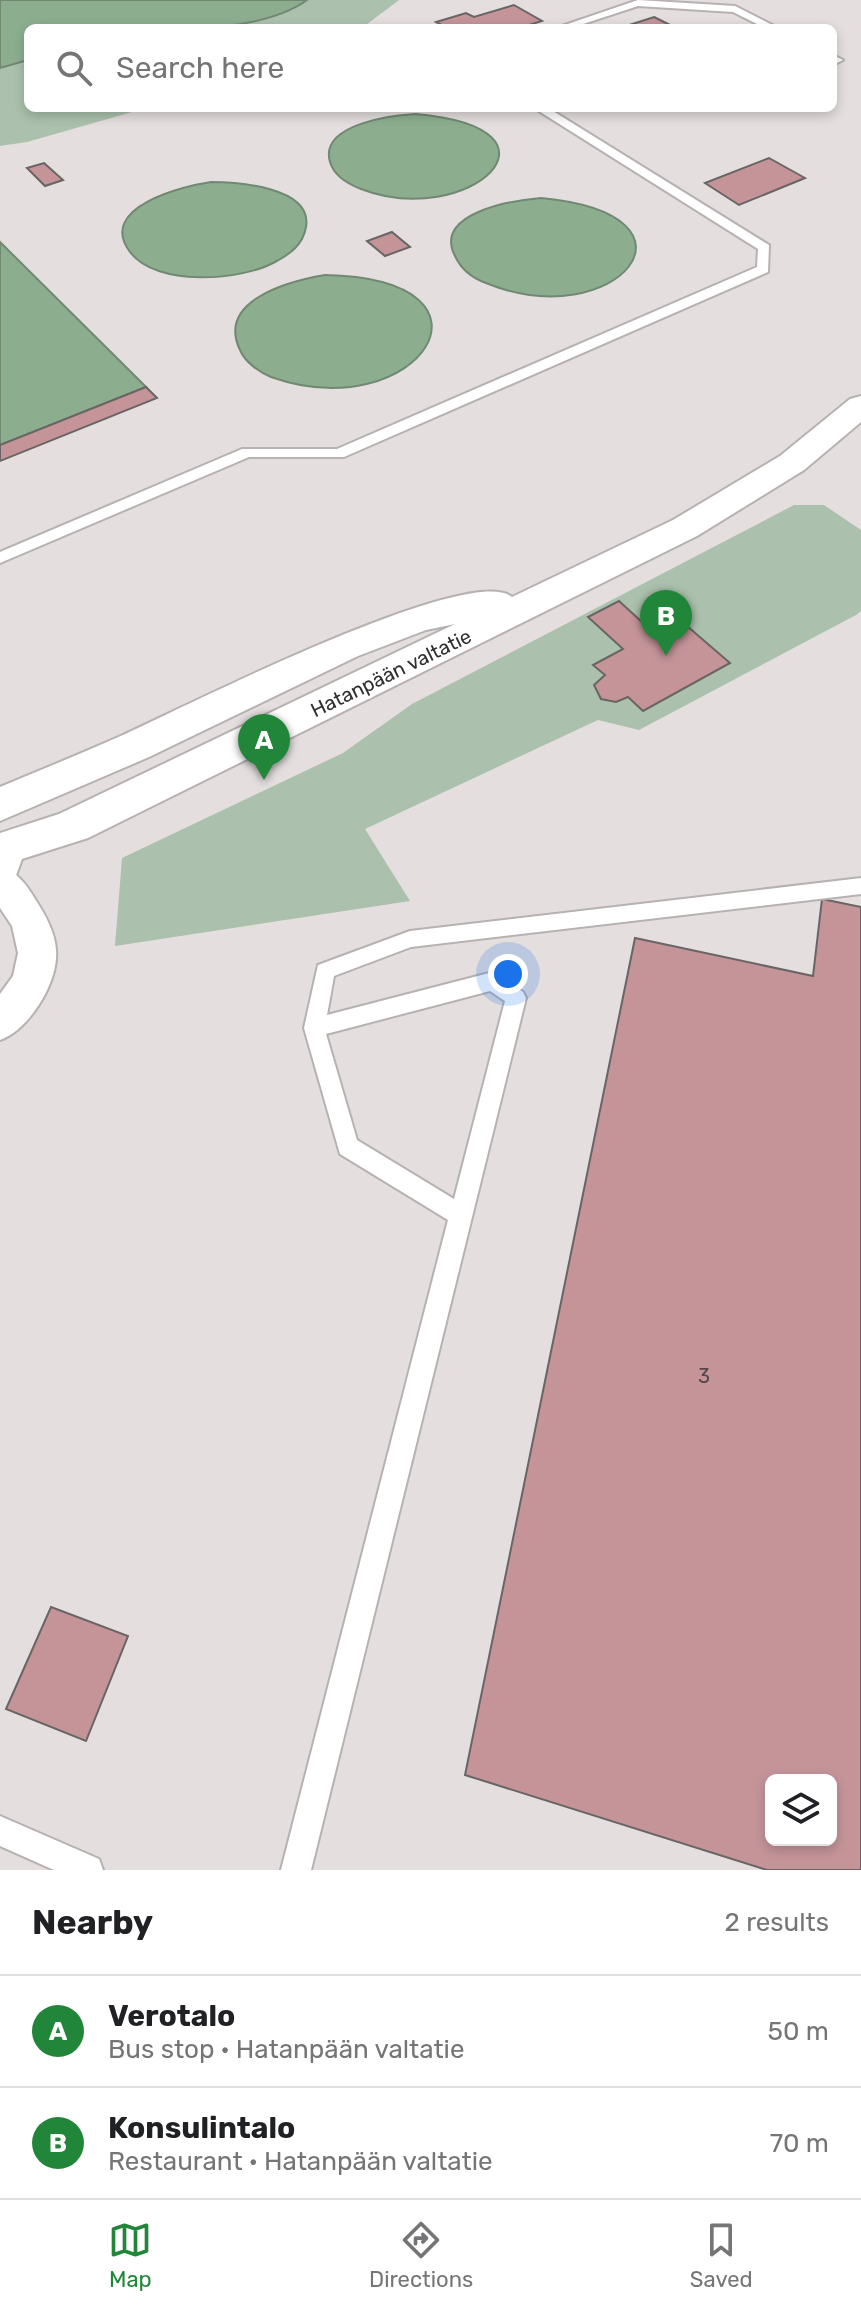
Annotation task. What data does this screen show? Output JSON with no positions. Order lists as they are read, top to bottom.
{
  "streets": {
    "main road": ["Hatanpään valtatie"]
  },
  "house_numbers": ["3"],
  "page": {
    "search": "Search here",
    "pins": ["B", "A"],
    "heading": ["Nearby", "2 results"],
    "list": [
      {
        "mark": "A",
        "name": "Verotalo",
        "note": "Bus stop · Hatanpään valtatie",
        "value": "50 m"
      },
      {
        "mark": "B",
        "name": "Konsulintalo",
        "note": "Restaurant · Hatanpään valtatie",
        "value": "70 m"
      }
    ],
    "nav": ["Map", "Directions", "Saved"]
  }
}
